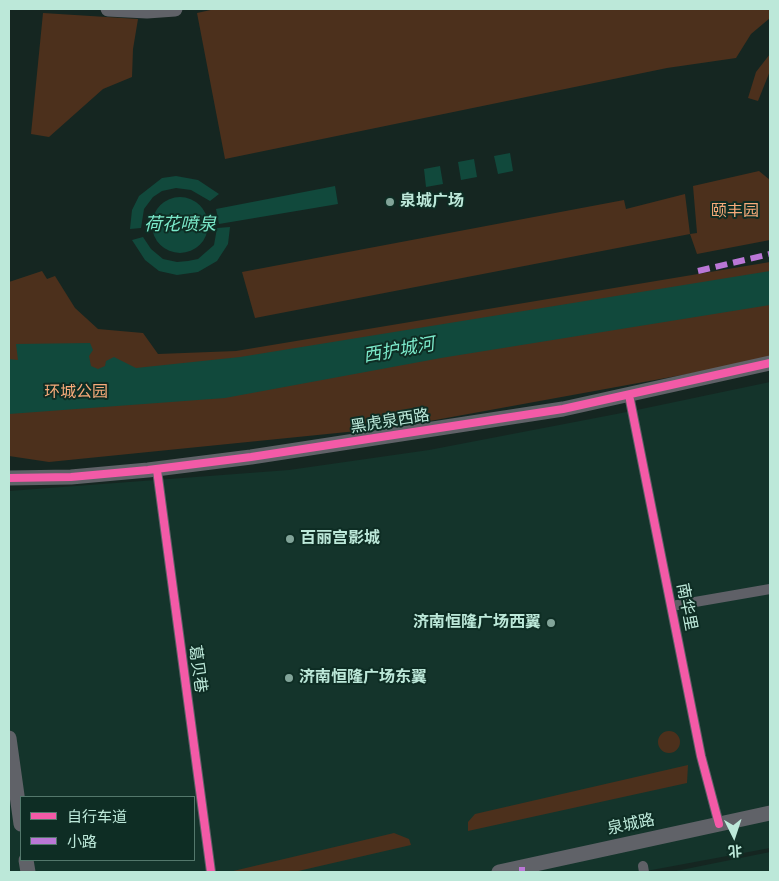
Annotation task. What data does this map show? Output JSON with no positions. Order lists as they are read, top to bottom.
{
  "streets": {
    "street": [
      "黑虎泉西路",
      "南华里",
      "葛贝巷",
      "泉城路"
    ]
  },
  "crossings": [
    ["黑虎泉西路", "南华里"],
    ["黑虎泉西路", "葛贝巷"],
    ["南华里", "泉城路"]
  ],
  "water": ["荷花喷泉", "西护城河"],
  "parks": ["颐丰园", "环城公园"],
  "places": [
    "泉城广场",
    "百丽宫影城",
    "济南恒隆广场西翼",
    "济南恒隆广场东翼"
  ],
  "legend": ["自行车道", "小路"],
  "north": "bottom"
}
